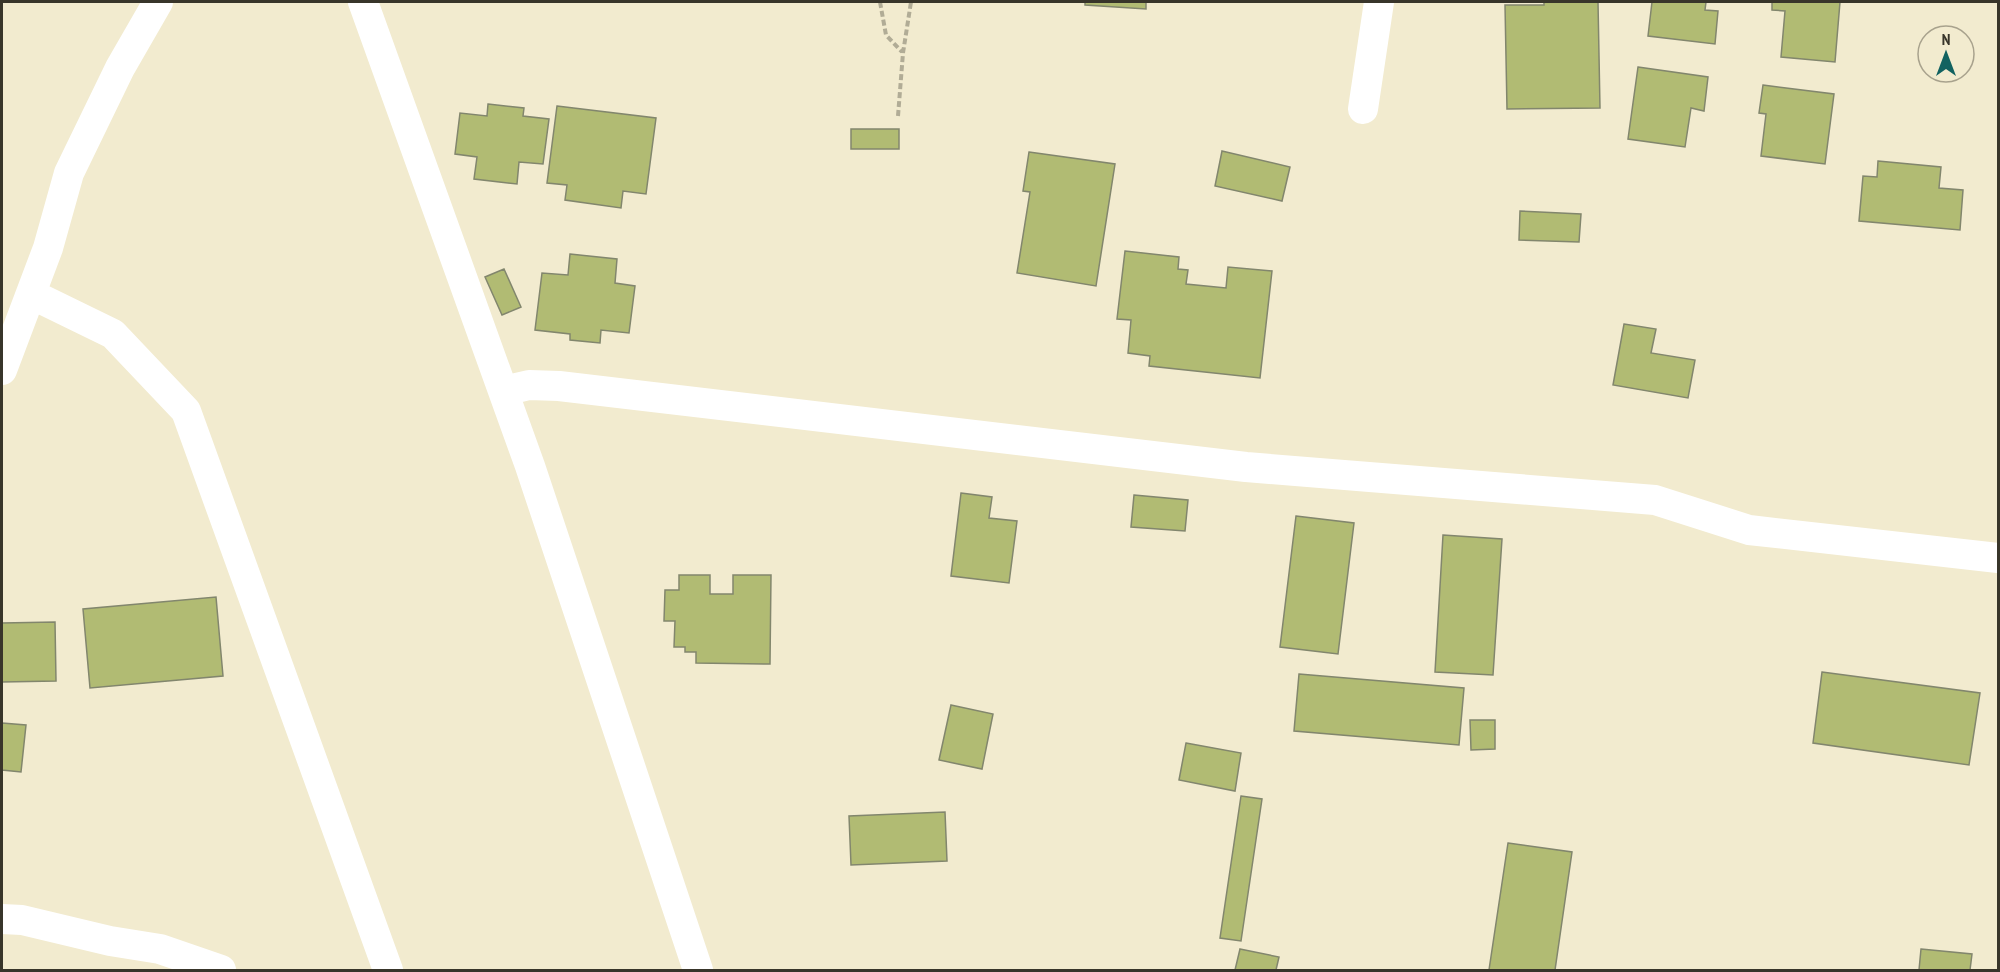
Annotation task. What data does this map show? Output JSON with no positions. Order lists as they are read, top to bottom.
{
  "north": "top"
}
